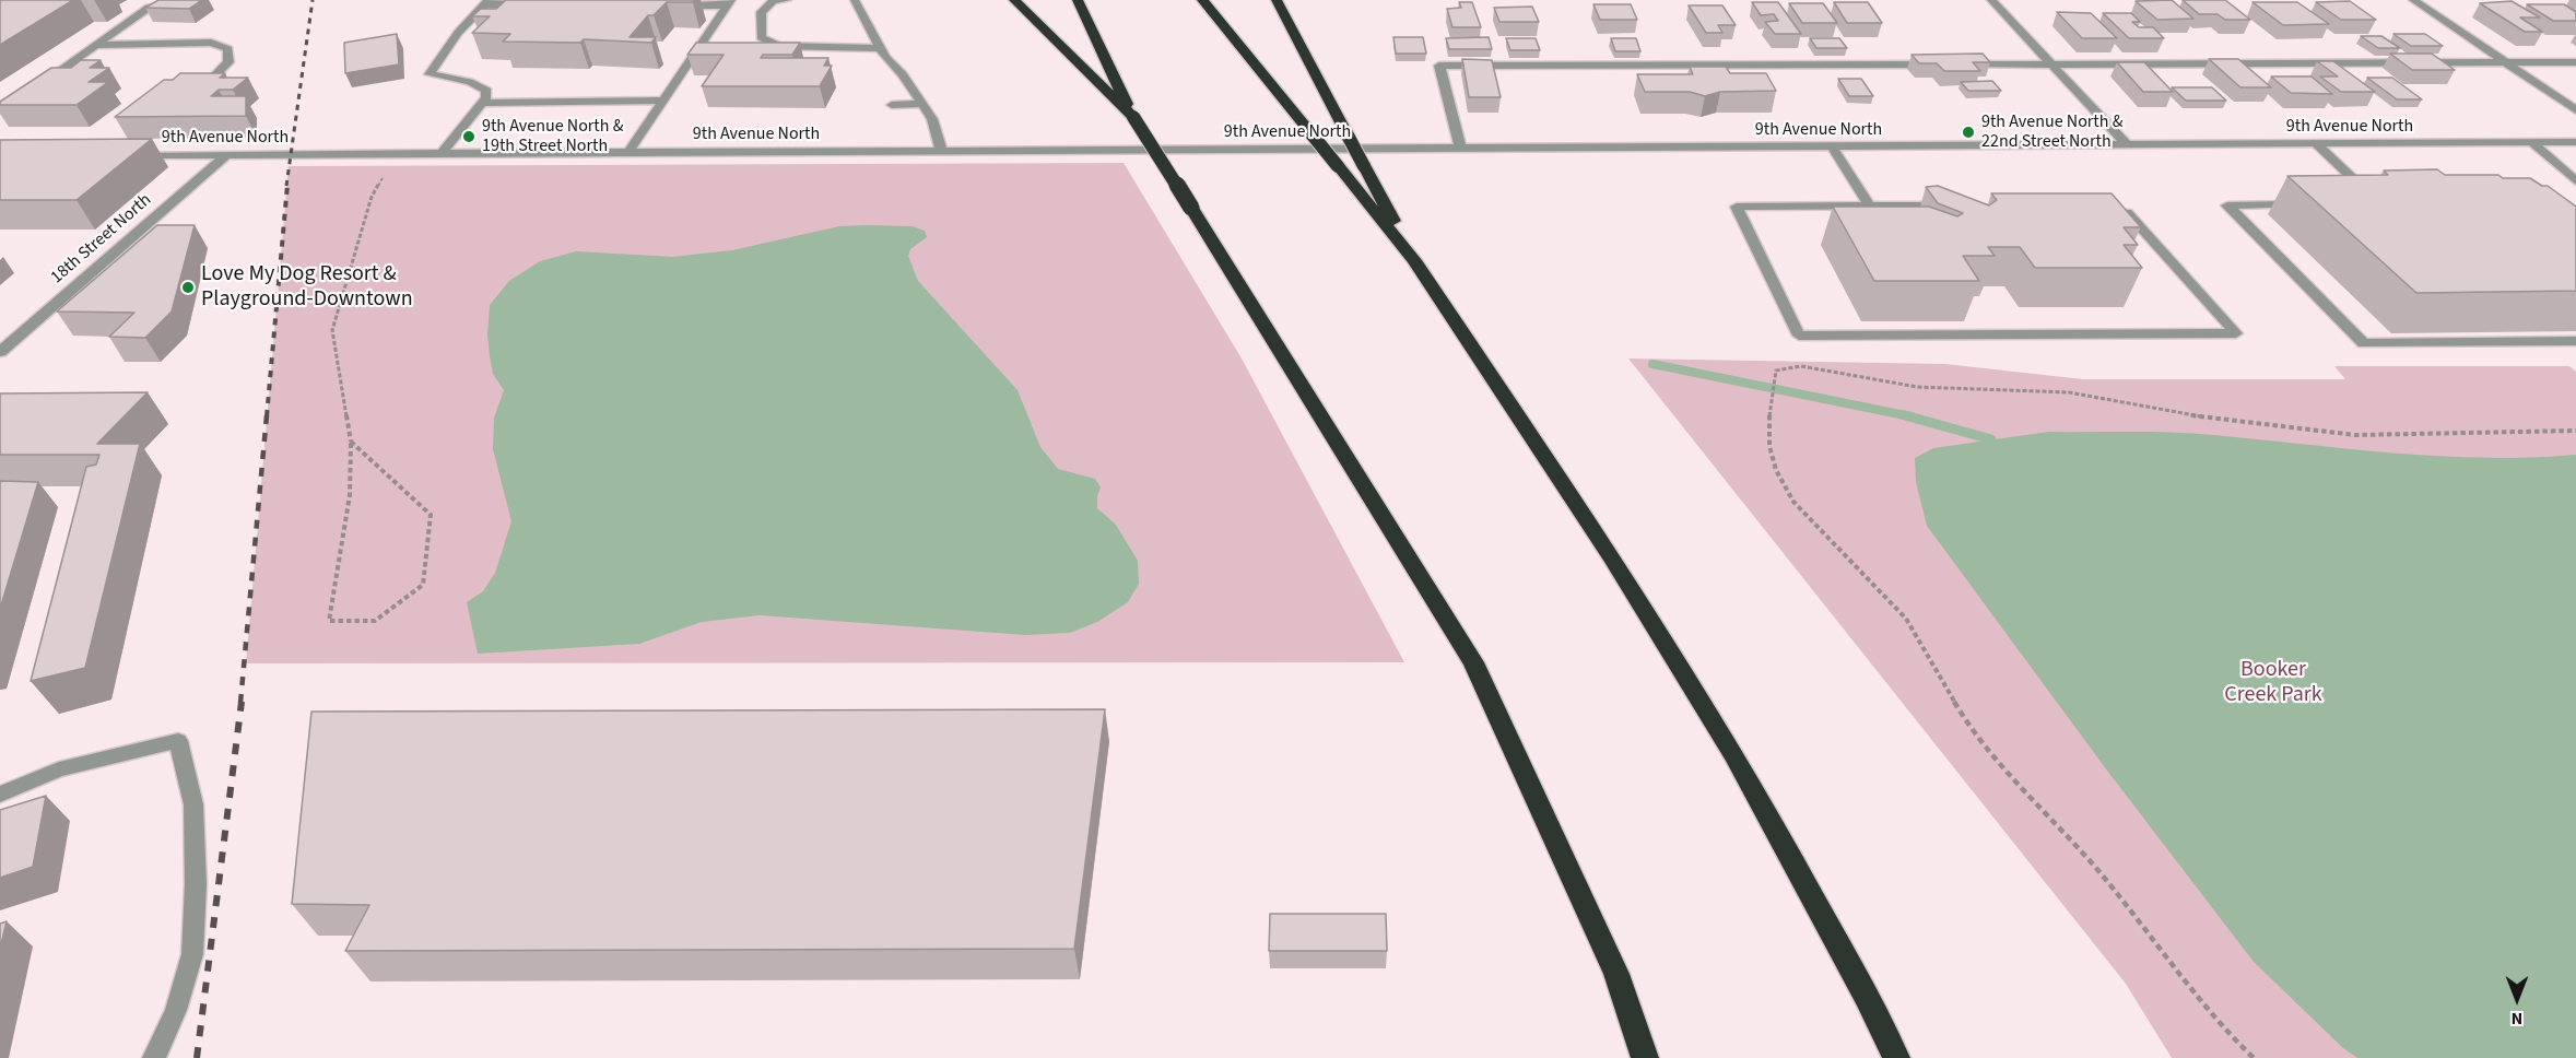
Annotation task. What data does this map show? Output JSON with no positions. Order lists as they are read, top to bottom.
{
  "streets": {
    "street": ["9th Avenue North", "18th Street North"]
  },
  "crossings": [
    ["9th Avenue North", "18th Street North"]
  ],
  "parks": ["Booker Creek Park"],
  "places": ["9th Avenue North & 22nd Street North", "9th Avenue North & 19th Street North", "Love My Dog Resort & Playground-Downtown"],
  "north": "bottom"
}
